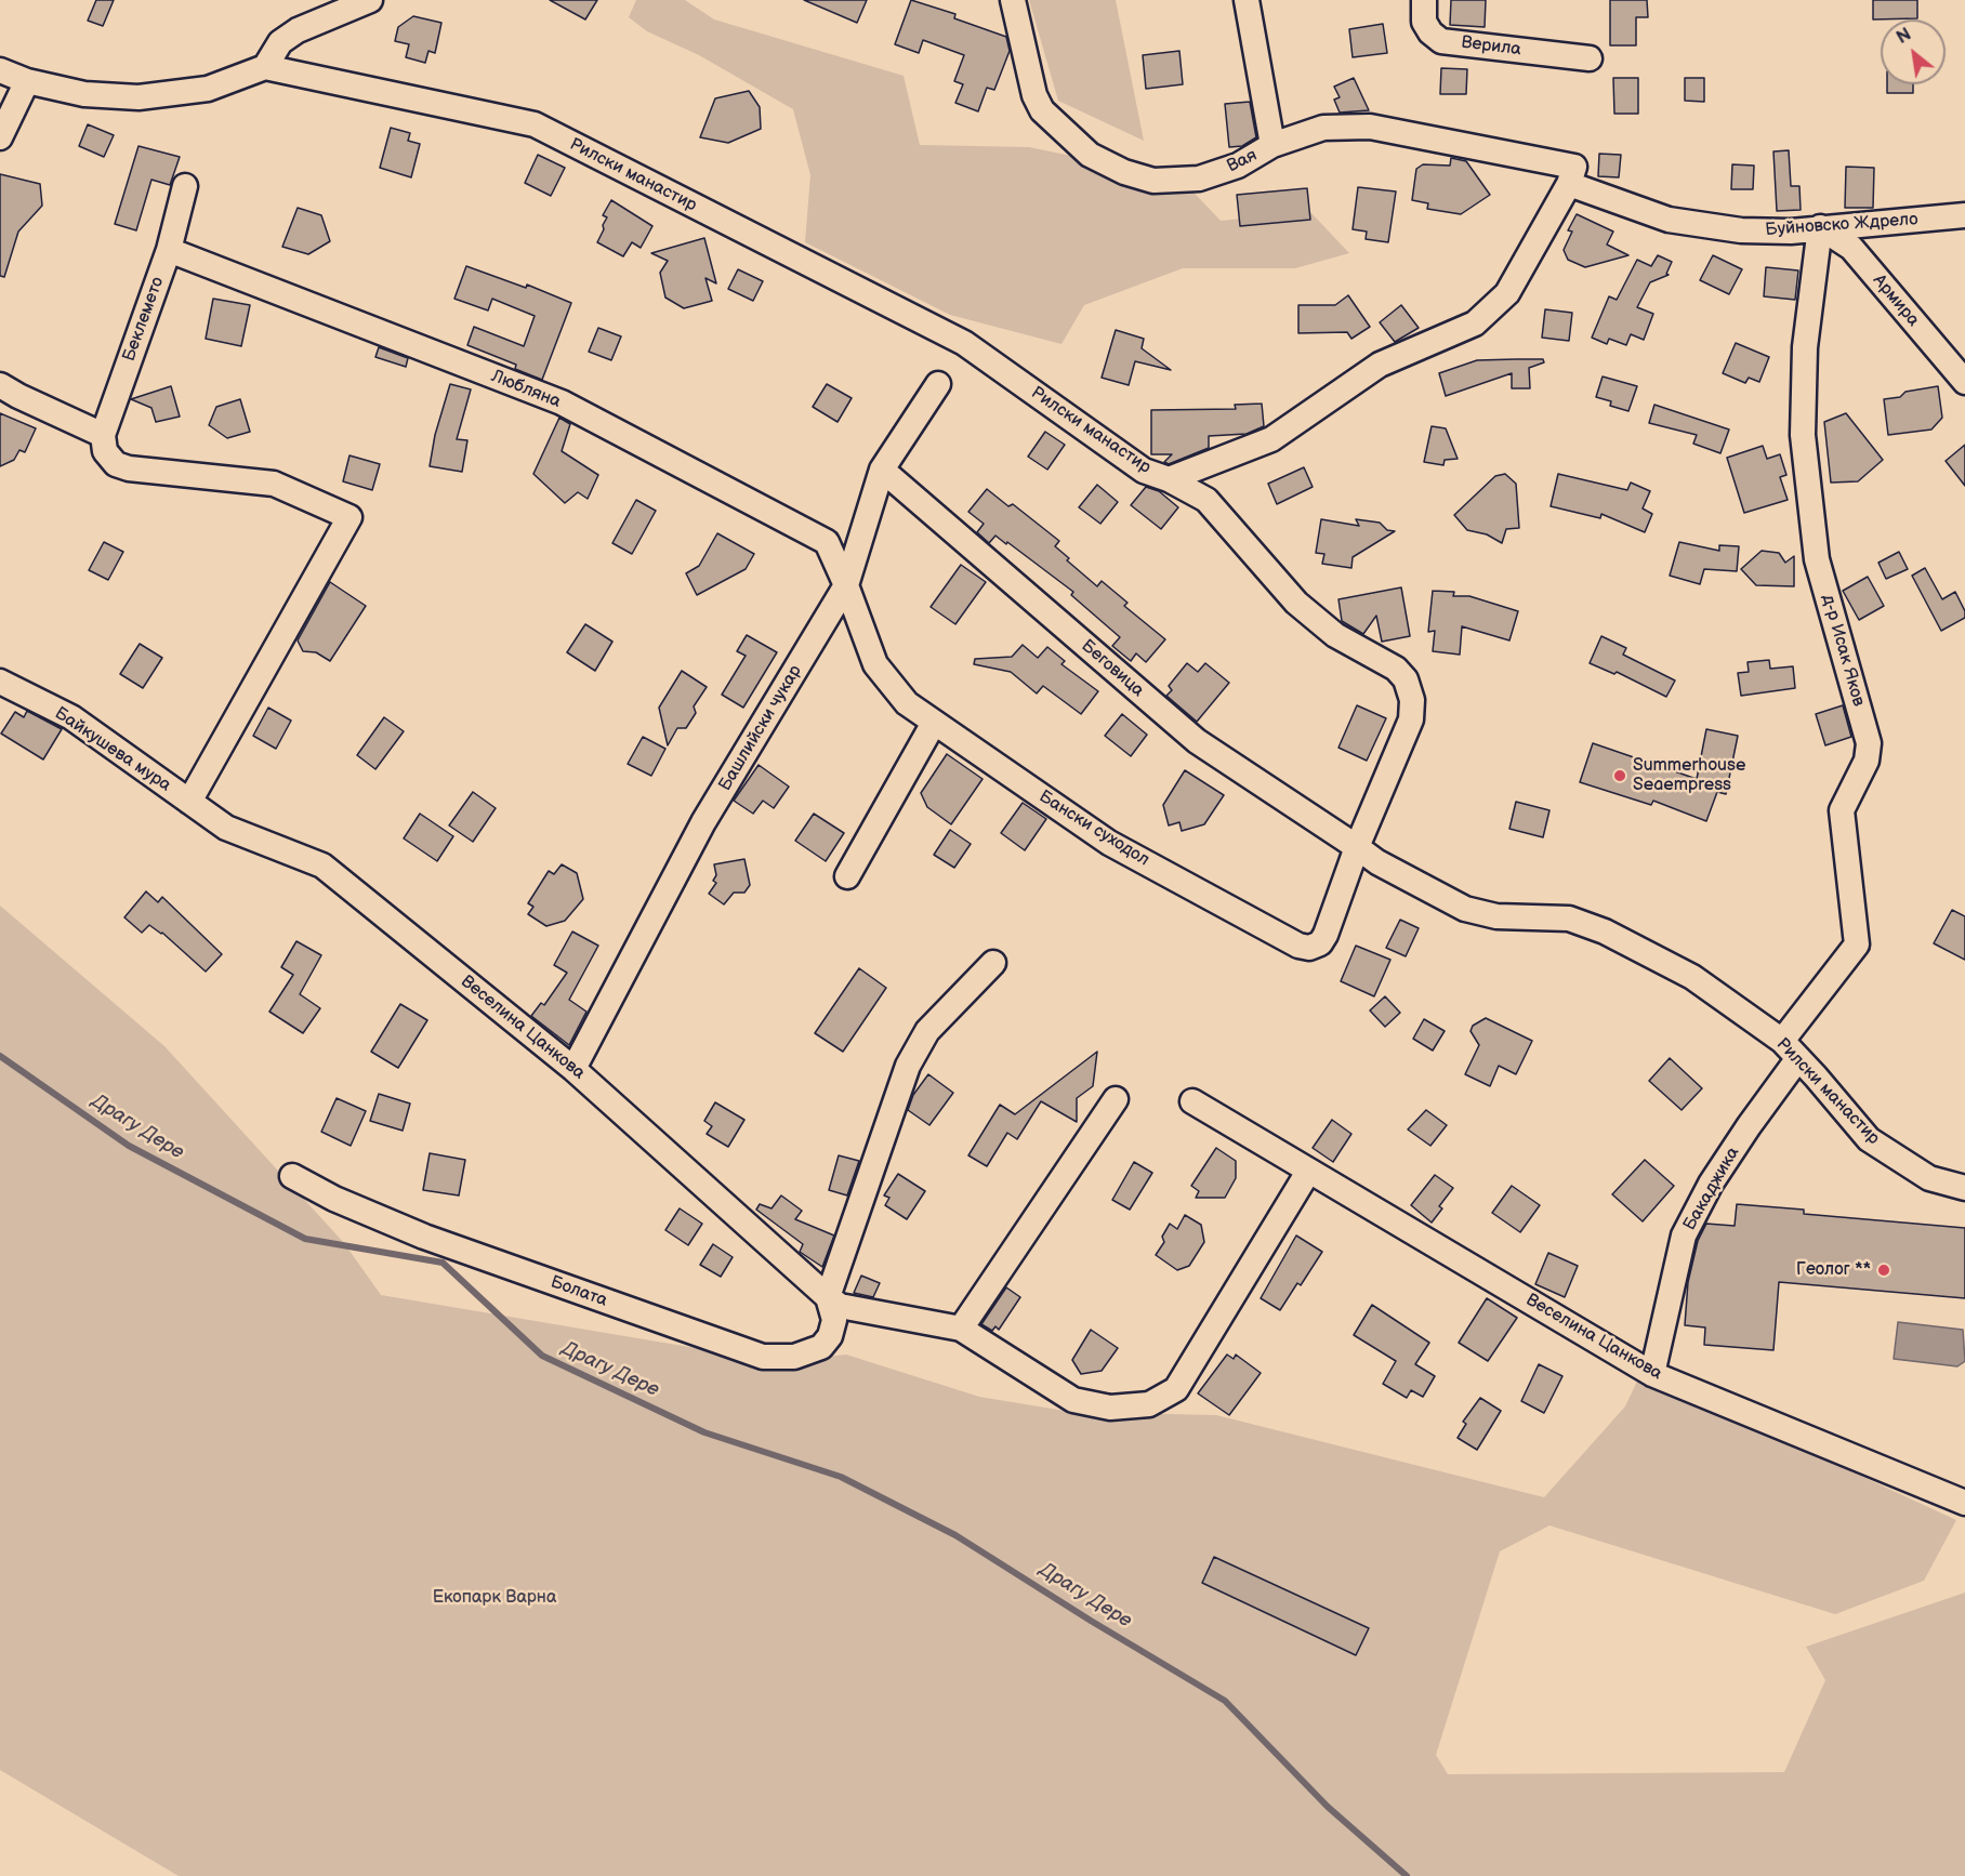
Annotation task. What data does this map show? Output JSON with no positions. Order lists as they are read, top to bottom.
{
  "streets": {
    "street": [
      "Верила",
      "Вая",
      "Рилски манастир",
      "Буйновско Ждрело",
      "Армира",
      "Беклемето",
      "Любляна",
      "д-р Исак Яков",
      "Беговица",
      "Башлийски чукар",
      "Байкушева мура",
      "Бански суходол",
      "Веселина Цанкова",
      "Бакаджика",
      "Болата"
    ]
  },
  "crossings": [
    ["Вая", "Буйновско Ждрело"],
    ["Рилски манастир", "д-р Исак Яков"],
    ["Рилски манастир", "Беговица"],
    ["Рилски манастир", "Бански суходол"],
    ["Рилски манастир", "Бакаджика"],
    ["Буйновско Ждрело", "Армира"],
    ["Буйновско Ждрело", "д-р Исак Яков"],
    ["Армира", "д-р Исак Яков"],
    ["Беклемето", "Любляна"],
    ["Любляна", "Башлийски чукар"],
    ["Любляна", "Бански суходол"],
    ["д-р Исак Яков", "Бакаджика"],
    ["Беговица", "Башлийски чукар"],
    ["Беговица", "Бански суходол"],
    ["Башлийски чукар", "Бански суходол"],
    ["Башлийски чукар", "Веселина Цанкова"],
    ["Байкушева мура", "Веселина Цанкова"],
    ["Веселина Цанкова", "Бакаджика"],
    ["Веселина Цанкова", "Болата"]
  ],
  "water": ["Драгу Дере"],
  "parks": ["Екопарк Варна"],
  "places": ["Summerhouse Seaempress", "Геолог **"],
  "north": "top left"
}
